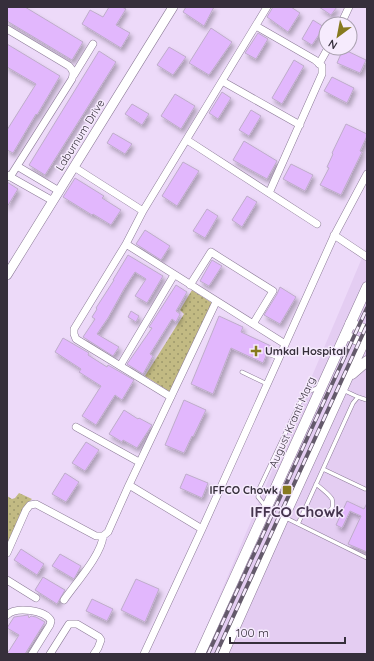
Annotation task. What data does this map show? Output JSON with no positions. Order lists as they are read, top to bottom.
{
  "streets": {
    "main road": ["August Kranti Marg"],
    "street": ["Laburnum Drive"]
  },
  "districts": ["IFFCO Chowk"],
  "places": {
    "health": ["Umkal Hospital"],
    "transit": ["IFFCO Chowk"]
  },
  "scale_bar": "100 m",
  "north": "bottom left"
}
